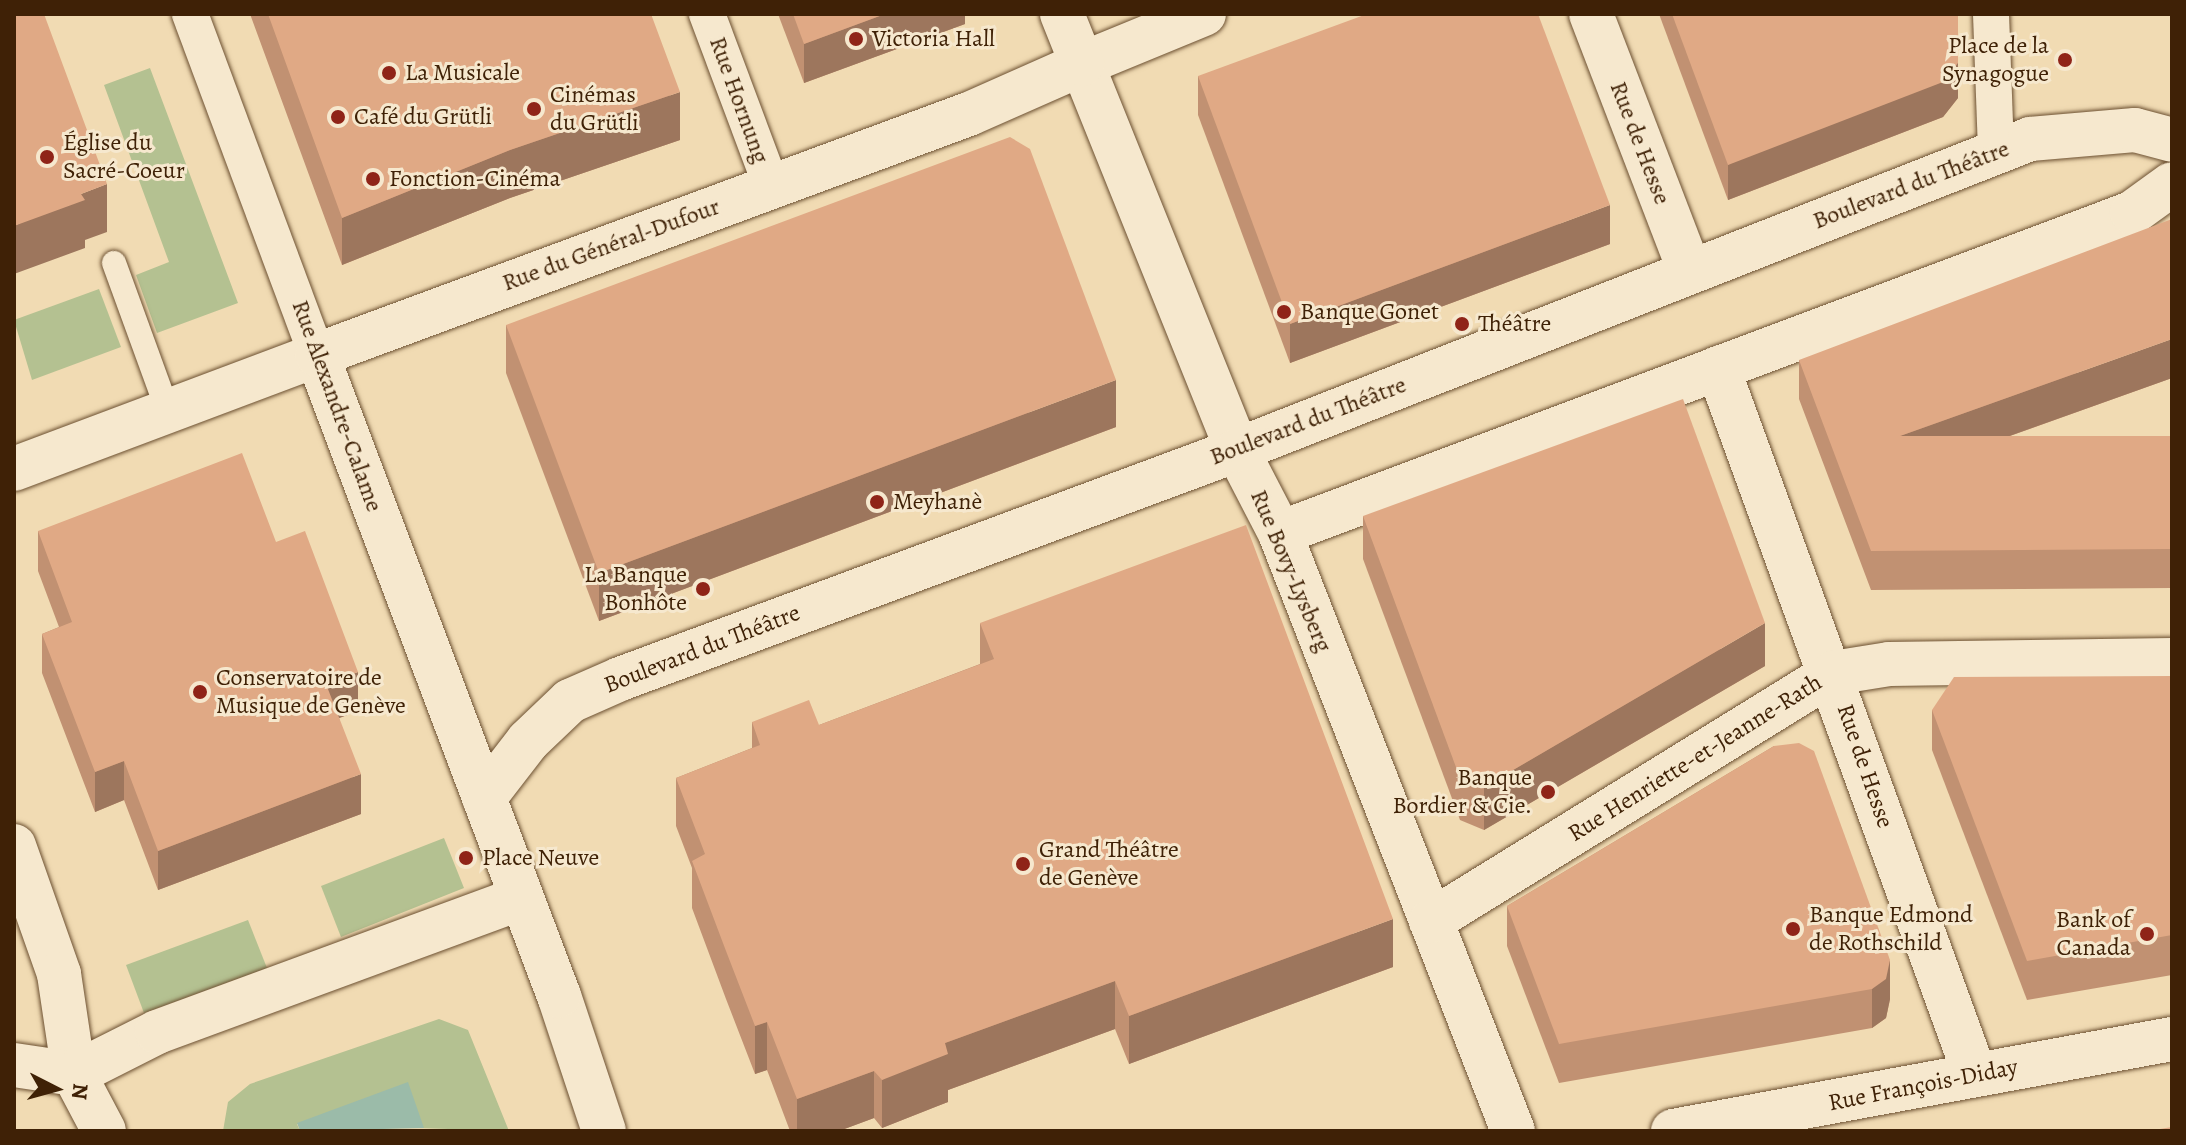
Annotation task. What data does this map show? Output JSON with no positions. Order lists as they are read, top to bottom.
{
  "streets": {
    "street": [
      "Rue Hornung",
      "Rue de Hesse",
      "Boulevard du Théâtre",
      "Rue du Général-Dufour",
      "Rue Alexandre-Calame",
      "Rue Bovy-Lysberg",
      "Rue Henriette-et-Jeanne-Rath",
      "Rue François-Diday"
    ]
  },
  "crossings": [
    ["Rue Hornung", "Rue du Général-Dufour"],
    ["Rue de Hesse", "Boulevard du Théâtre"],
    ["Rue de Hesse", "Rue Henriette-et-Jeanne-Rath"],
    ["Rue de Hesse", "Rue François-Diday"],
    ["Boulevard du Théâtre", "Rue Alexandre-Calame"],
    ["Boulevard du Théâtre", "Rue Bovy-Lysberg"],
    ["Rue du Général-Dufour", "Rue Alexandre-Calame"],
    ["Rue du Général-Dufour", "Rue Bovy-Lysberg"],
    ["Rue Bovy-Lysberg", "Rue Henriette-et-Jeanne-Rath"]
  ],
  "places": [
    "Victoria Hall",
    "Place de la Synagogue",
    "La Musicale",
    "Cinémas du Grütli",
    "Café du Grütli",
    "Église du Sacré-Coeur",
    "Fonction-Cinéma",
    "Banque Gonet",
    "Théâtre",
    "Meyhanè",
    "La Banque Bonhôte",
    "Conservatoire de Musique de Genève",
    "Banque Bordier & Cie.",
    "Place Neuve",
    "Grand Théâtre de Genève",
    "Banque Edmond de Rothschild",
    "Bank of Canada"
  ],
  "north": "right"
}
